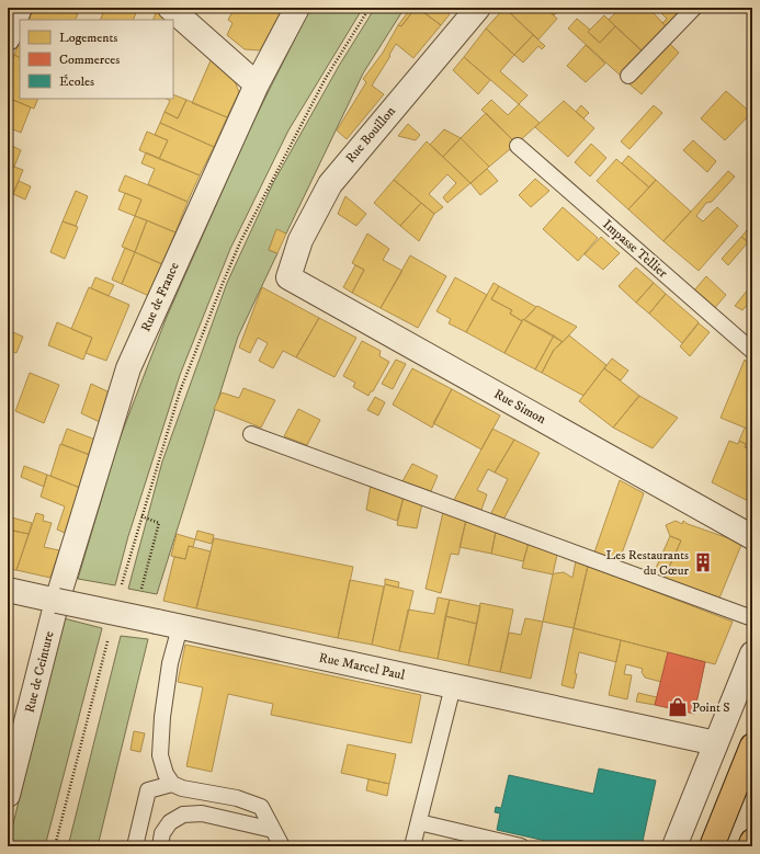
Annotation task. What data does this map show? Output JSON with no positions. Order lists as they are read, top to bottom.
{
  "streets": {
    "street": [
      "Rue Bouillon",
      "Rue de France",
      "Rue Simon",
      "Rue Marcel Paul",
      "Rue de Ceinture"
    ],
    "lane": ["Impasse Tellier"]
  },
  "crossings": [
    ["Rue Bouillon", "Rue Simon"],
    ["Rue de France", "Rue Marcel Paul"],
    ["Rue de France", "Rue de Ceinture"],
    ["Rue Marcel Paul", "Rue de Ceinture"]
  ],
  "places": {
    "building": ["Les Restaurants du Cœur"],
    "shop": ["Point S"]
  },
  "legend": ["Logements", "Commerces", "Écoles"]
}
